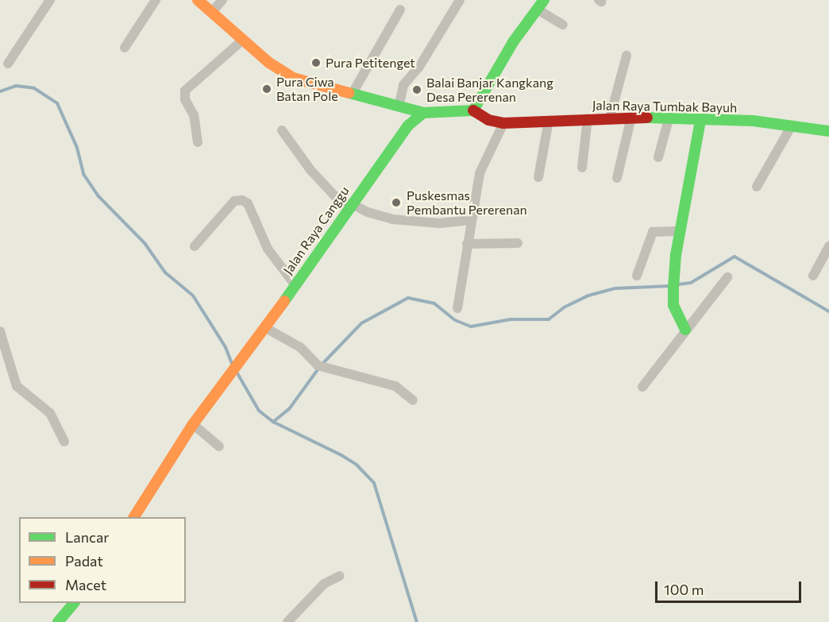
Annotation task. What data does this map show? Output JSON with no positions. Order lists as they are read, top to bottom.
{
  "streets": {
    "street": ["Jalan Raya Tumbak Bayuh", "Jalan Raya Canggu"]
  },
  "places": [
    "Pura Petitenget",
    "Pura Ciwa Batan Pole",
    "Balai Banjar Kangkang Desa Pererenan",
    "Puskesmas Pembantu Pererenan"
  ],
  "legend": ["Lancar", "Padat", "Macet"],
  "scale_bar": "100 m"
}
